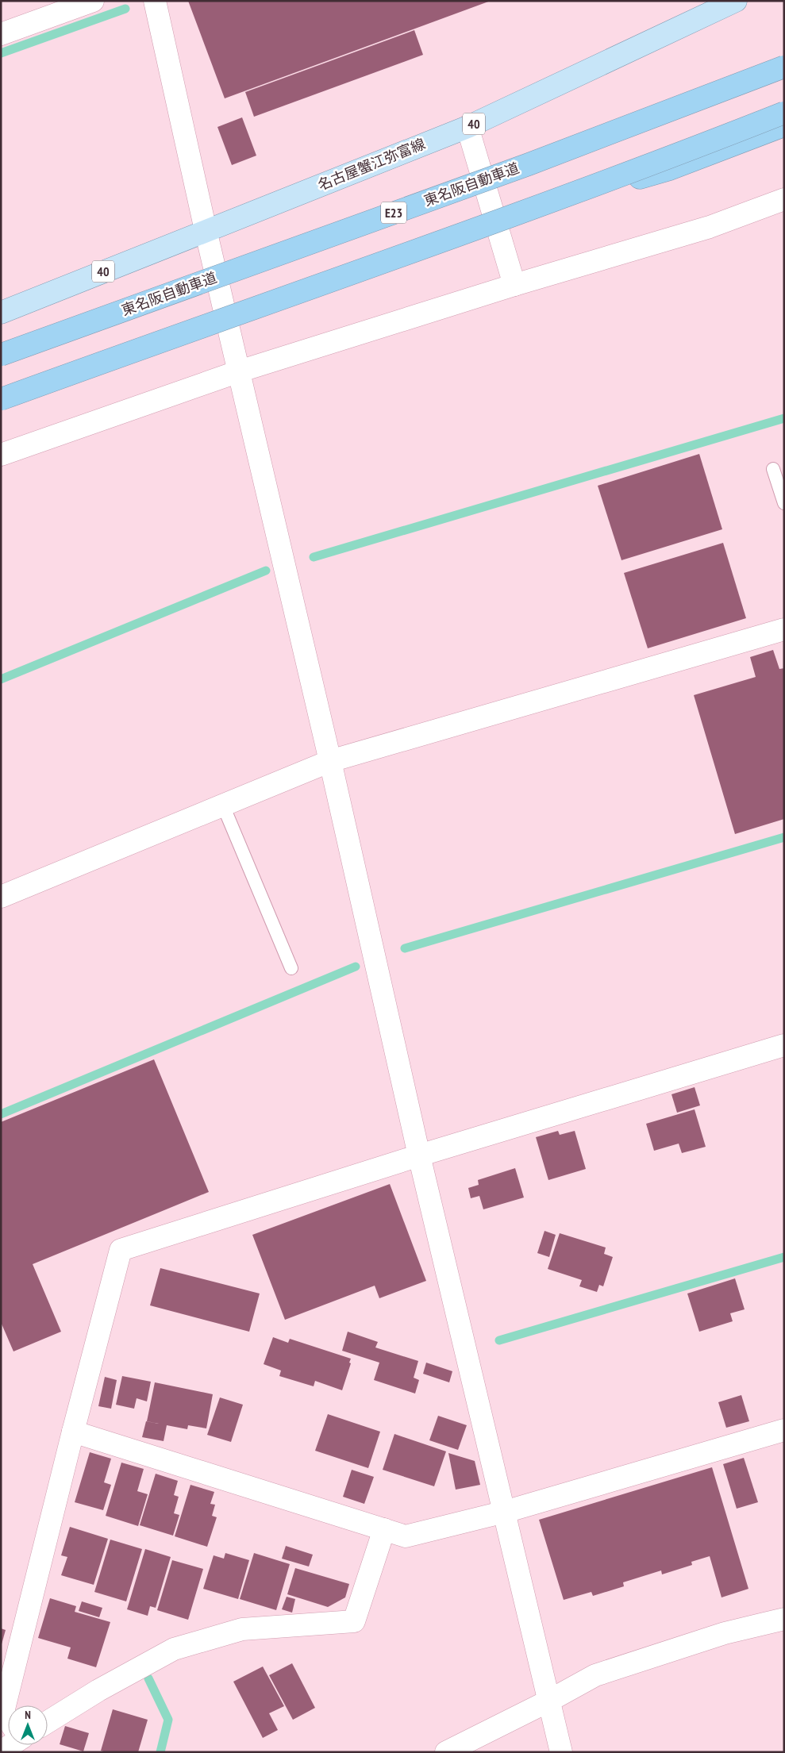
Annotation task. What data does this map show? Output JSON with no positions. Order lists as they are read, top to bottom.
{
  "streets": {
    "highway": ["東名阪自動車道", "E23"],
    "main road": ["40", "名古屋蟹江弥富線"]
  },
  "north": "top"
}
